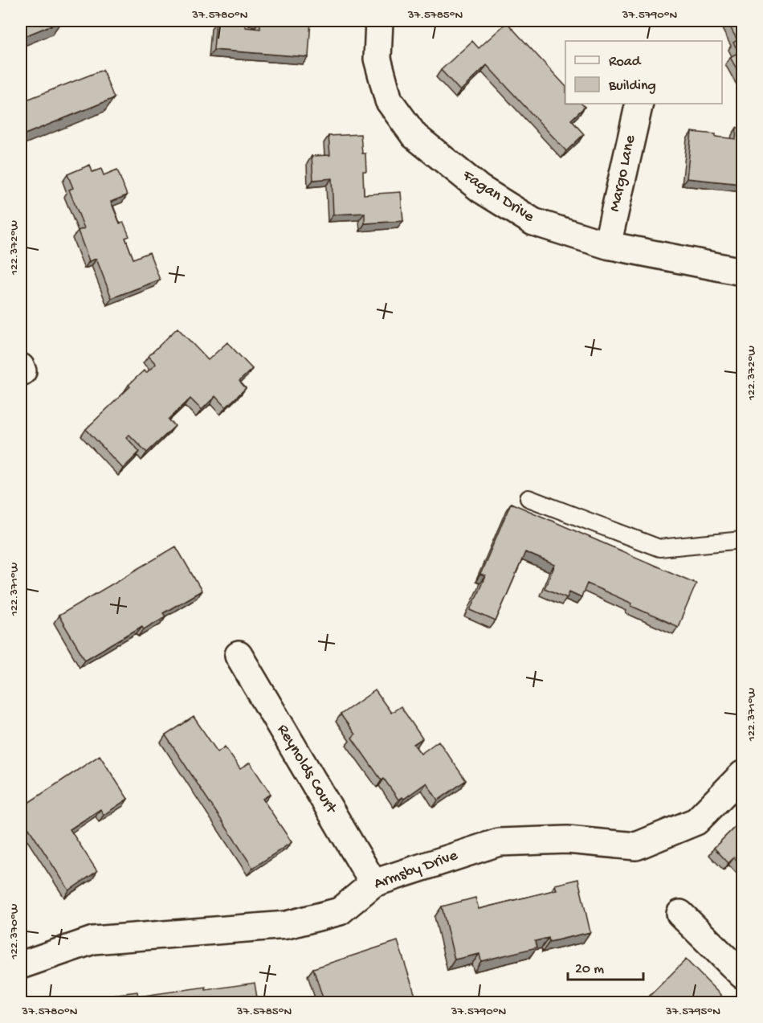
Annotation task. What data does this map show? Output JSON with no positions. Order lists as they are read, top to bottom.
{
  "streets": {
    "street": [
      "Margo Lane",
      "Fagan Drive",
      "Reynolds Court",
      "Armsby Drive"
    ]
  },
  "crossings": [
    ["Margo Lane", "Fagan Drive"],
    ["Reynolds Court", "Armsby Drive"]
  ],
  "legend": ["Road", "Building"],
  "scale_bar": "20 m",
  "coordinates": [
    "37.5780°N",
    "37.5785°N",
    "37.5790°N",
    "122.372°W",
    "122.371°W",
    "122.370°W",
    "37.5795°N"
  ]
}
